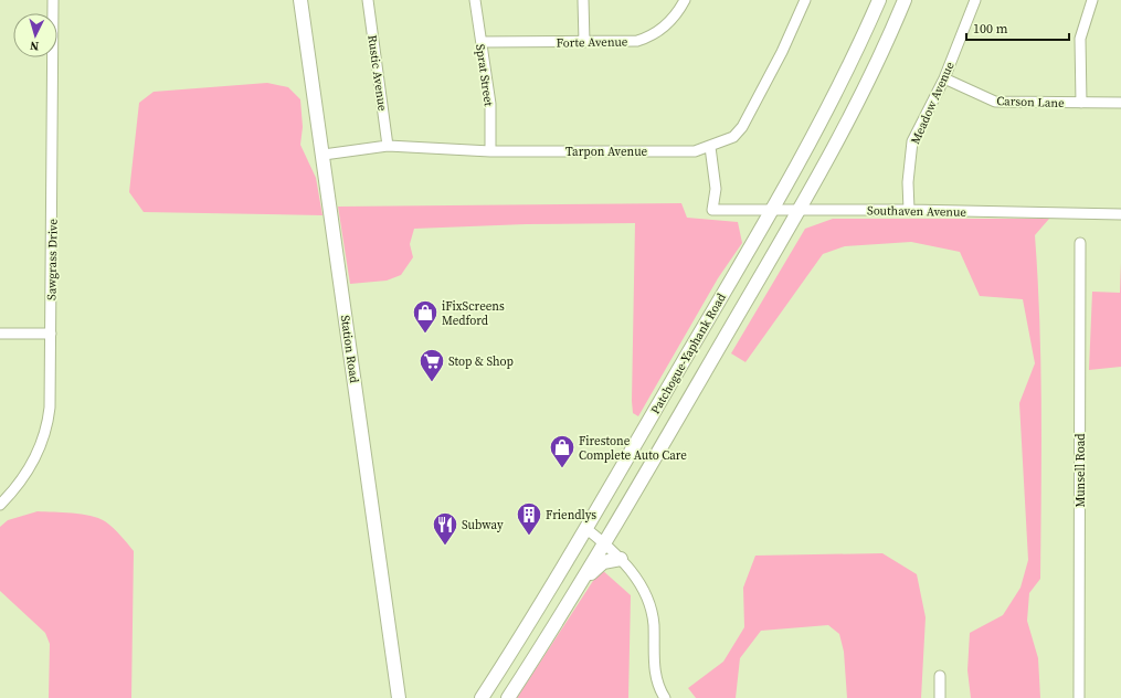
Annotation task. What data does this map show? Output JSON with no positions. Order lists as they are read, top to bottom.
{
  "streets": {
    "main road": ["Station Road", "Patchogue-Yaphank Road"],
    "street": [
      "Forte Avenue",
      "Rustic Avenue",
      "Sprat Street",
      "Carson Lane",
      "Meadow Avenue",
      "Tarpon Avenue",
      "Southaven Avenue",
      "Sawgrass Drive",
      "Munsell Road"
    ]
  },
  "crossings": [
    ["Forte Avenue", "Sprat Street"],
    ["Rustic Avenue", "Tarpon Avenue"],
    ["Sprat Street", "Tarpon Avenue"],
    ["Carson Lane", "Meadow Avenue"],
    ["Meadow Avenue", "Southaven Avenue"],
    ["Tarpon Avenue", "Southaven Avenue"],
    ["Tarpon Avenue", "Station Road"],
    ["Southaven Avenue", "Patchogue-Yaphank Road"]
  ],
  "places": {
    "shop": ["iFixScreens Medford", "Firestone Complete Auto Care"],
    "supermarket": ["Stop & Shop"],
    "building": ["Friendlys"],
    "restaurant": ["Subway"]
  },
  "scale_bar": "100 m",
  "north": "bottom"
}
